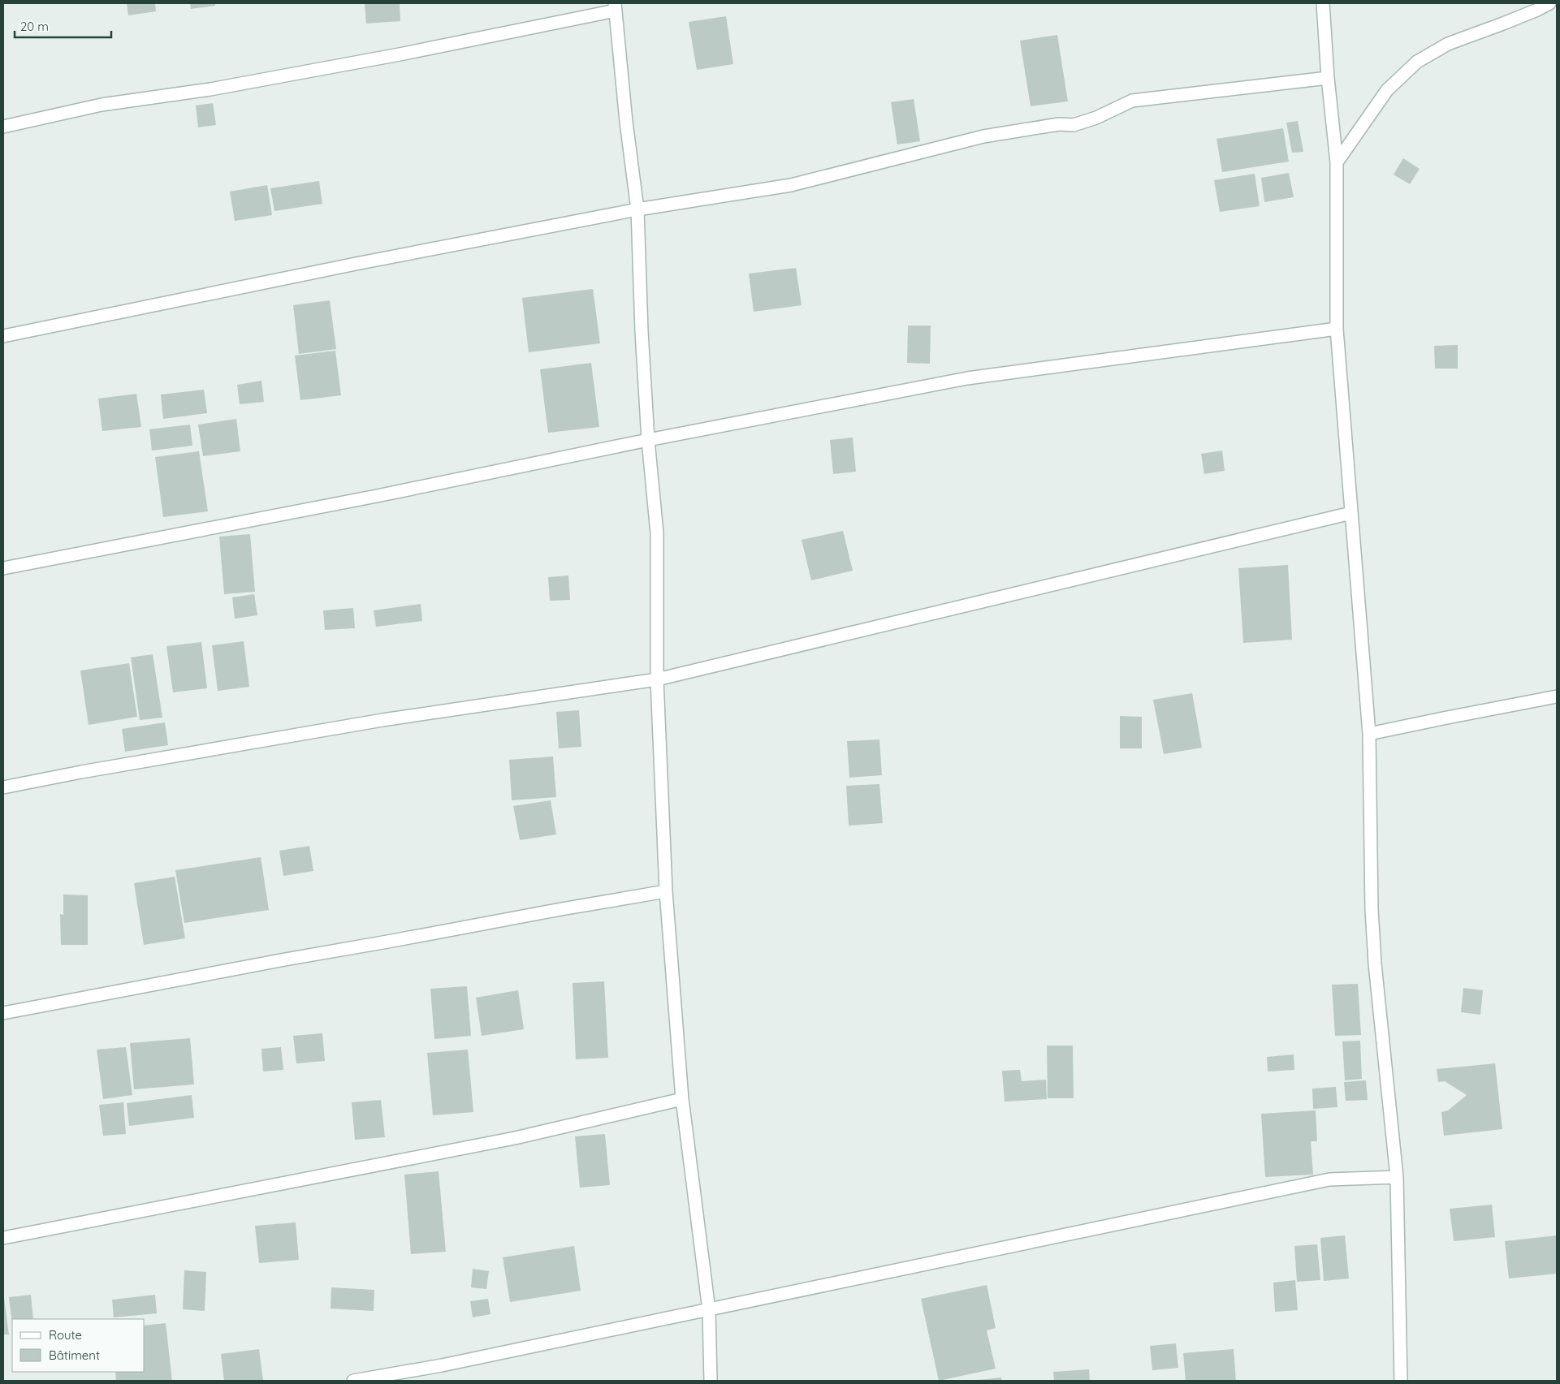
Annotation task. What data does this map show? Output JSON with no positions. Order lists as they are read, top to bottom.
{
  "legend": ["Route", "Bâtiment"],
  "scale_bar": "20 m"
}
